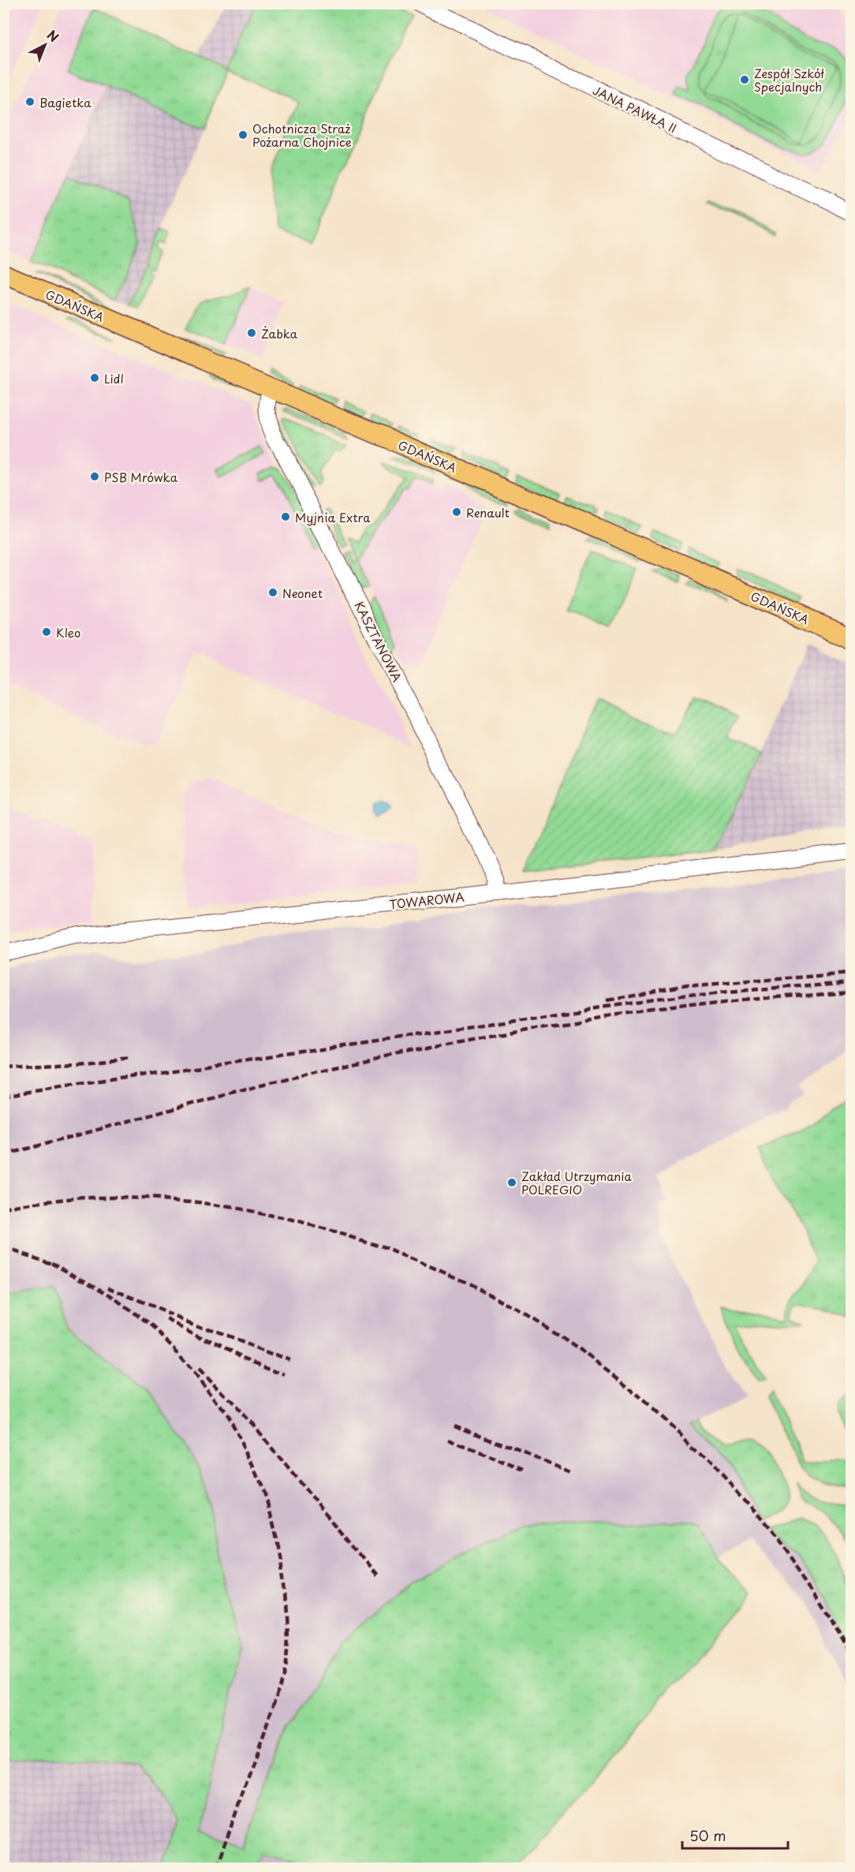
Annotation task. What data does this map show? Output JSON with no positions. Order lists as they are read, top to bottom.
{
  "streets": {
    "main road": ["GDAŃSKA"],
    "street": ["JANA PAWŁA II", "KASZTANOWA", "TOWAROWA"]
  },
  "crossings": [
    ["GDAŃSKA", "KASZTANOWA"],
    ["KASZTANOWA", "TOWAROWA"]
  ],
  "places": [
    "Zespół Szkół Specjalnych",
    "Bagietka",
    "Ochotnicza Straż Pożarna Chojnice",
    "Żabka",
    "Lidl",
    "PSB Mrówka",
    "Renault",
    "Myjnia Extra",
    "Neonet",
    "Kleo",
    "Zakład Utrzymania POLREGIO"
  ],
  "scale_bar": "50 m",
  "north": "top right"
}
